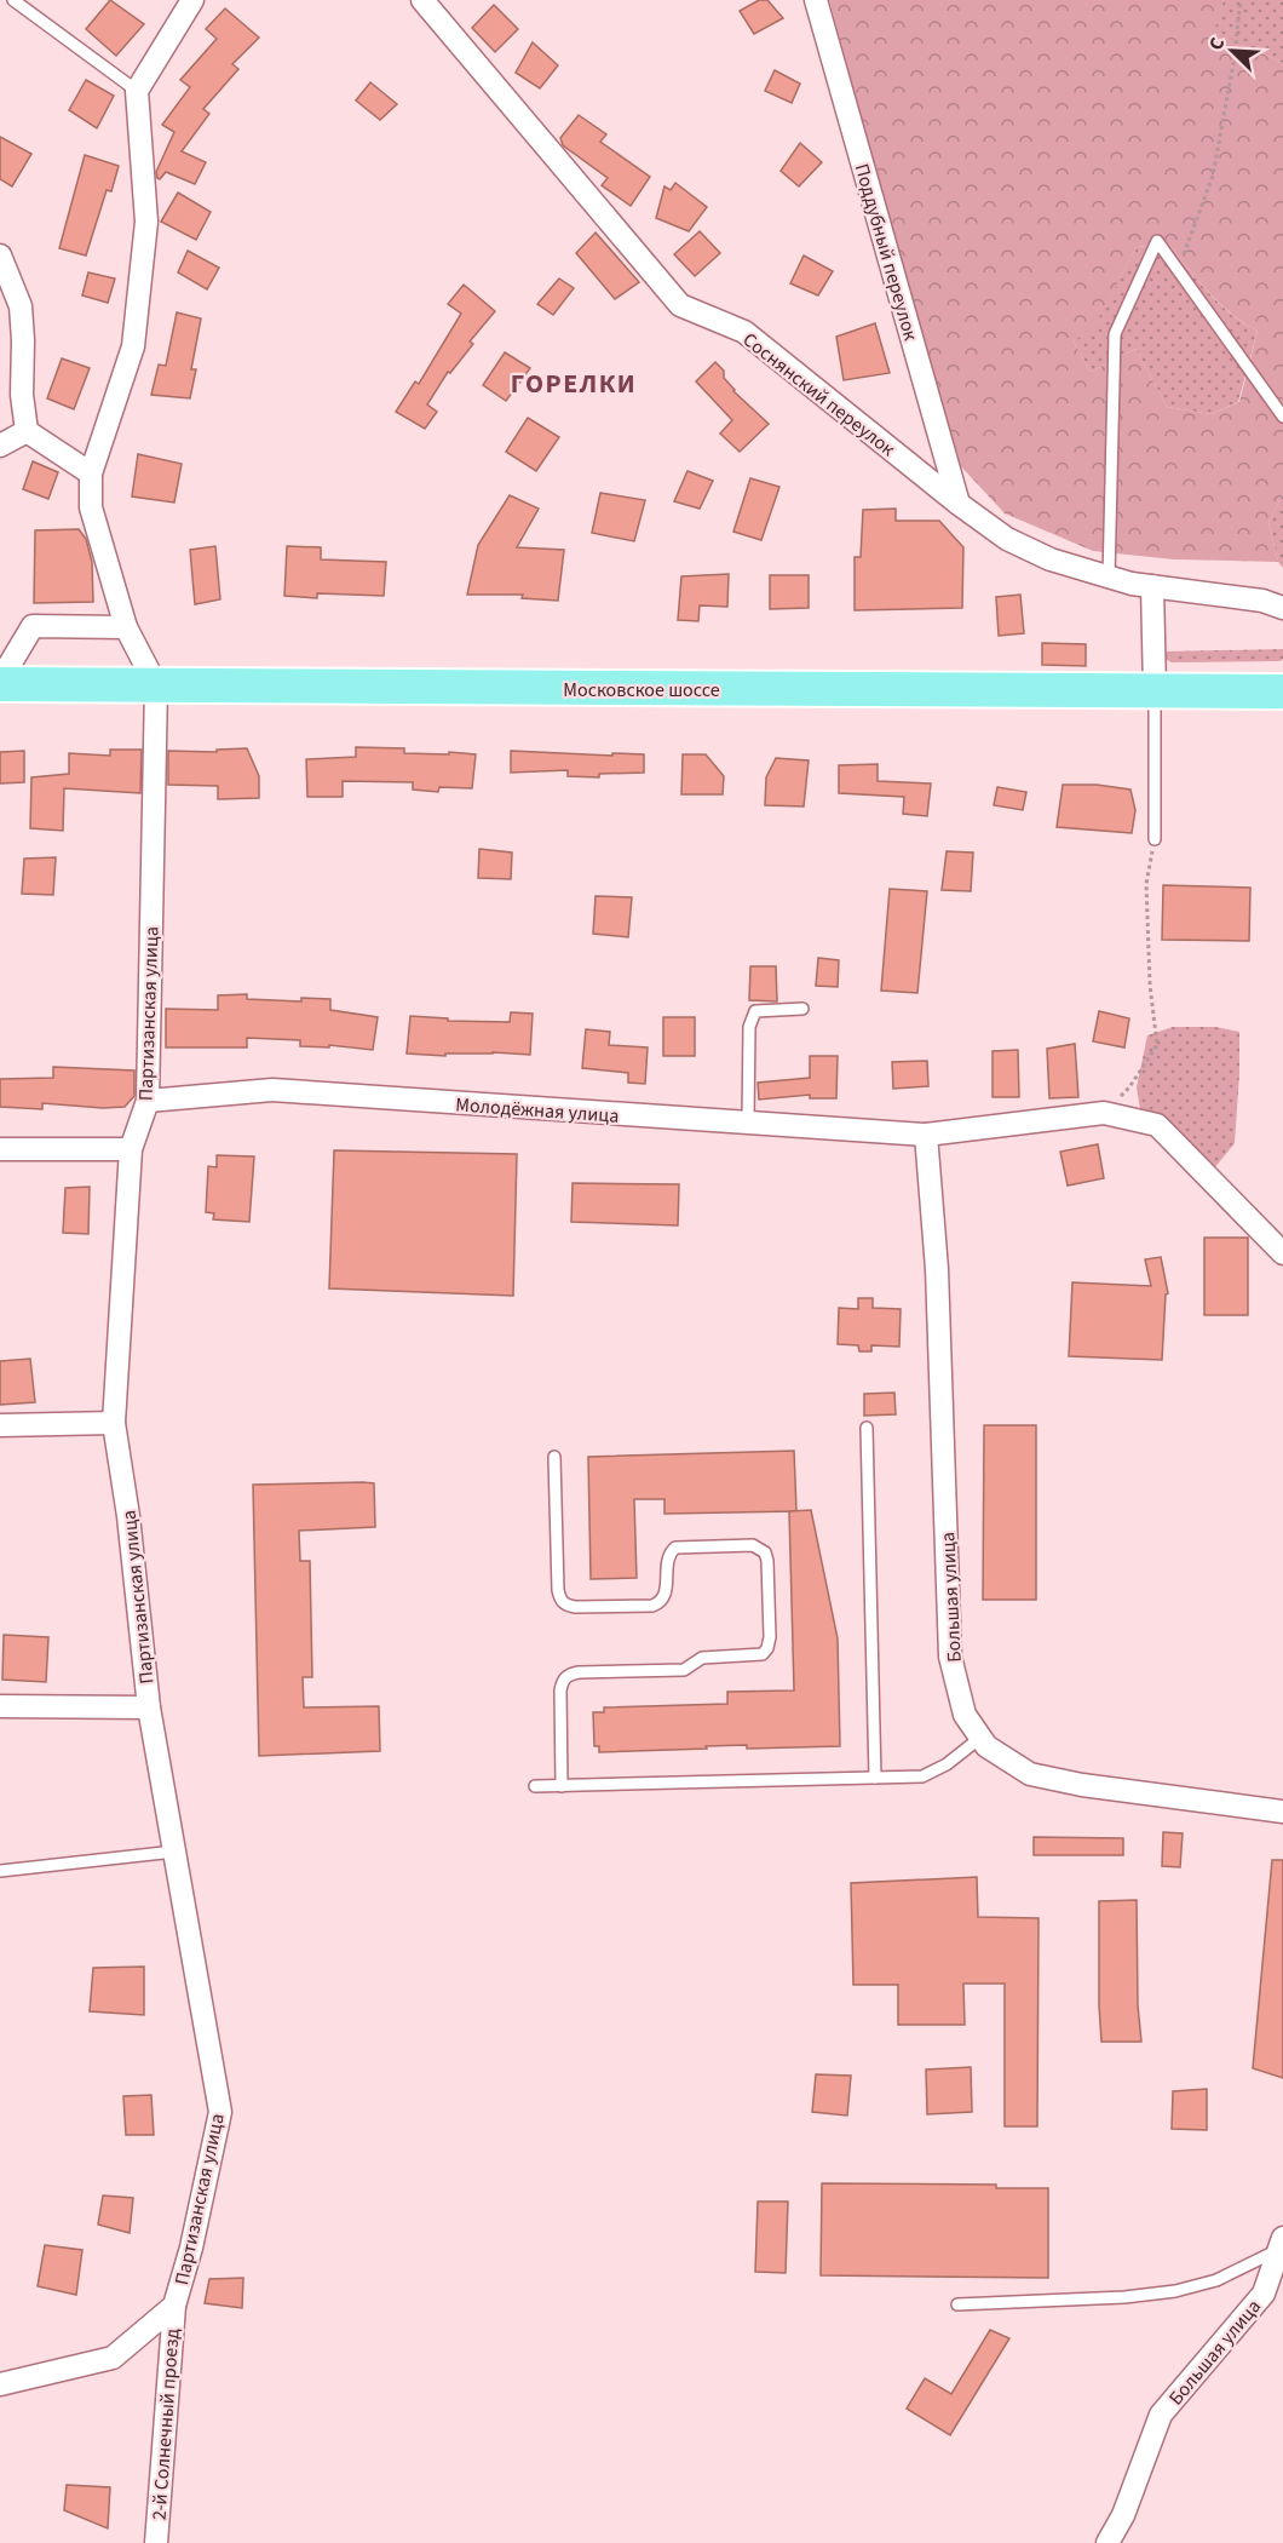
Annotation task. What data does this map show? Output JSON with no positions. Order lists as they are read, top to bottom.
{
  "streets": {
    "main road": ["Московское шоссе"],
    "street": [
      "Поддубный переулок",
      "Соснянский переулок",
      "Партизанская улица",
      "Молодёжная улица",
      "Большая улица",
      "2-й Солнечный проезд"
    ]
  },
  "crossings": [
    ["Поддубный переулок", "Соснянский переулок"],
    ["Московское шоссе", "Партизанская улица"],
    ["Партизанская улица", "Молодёжная улица"],
    ["Партизанская улица", "2-й Солнечный проезд"],
    ["Молодёжная улица", "Большая улица"]
  ],
  "districts": ["ГОРЕЛКИ"],
  "north": "top left"
}
